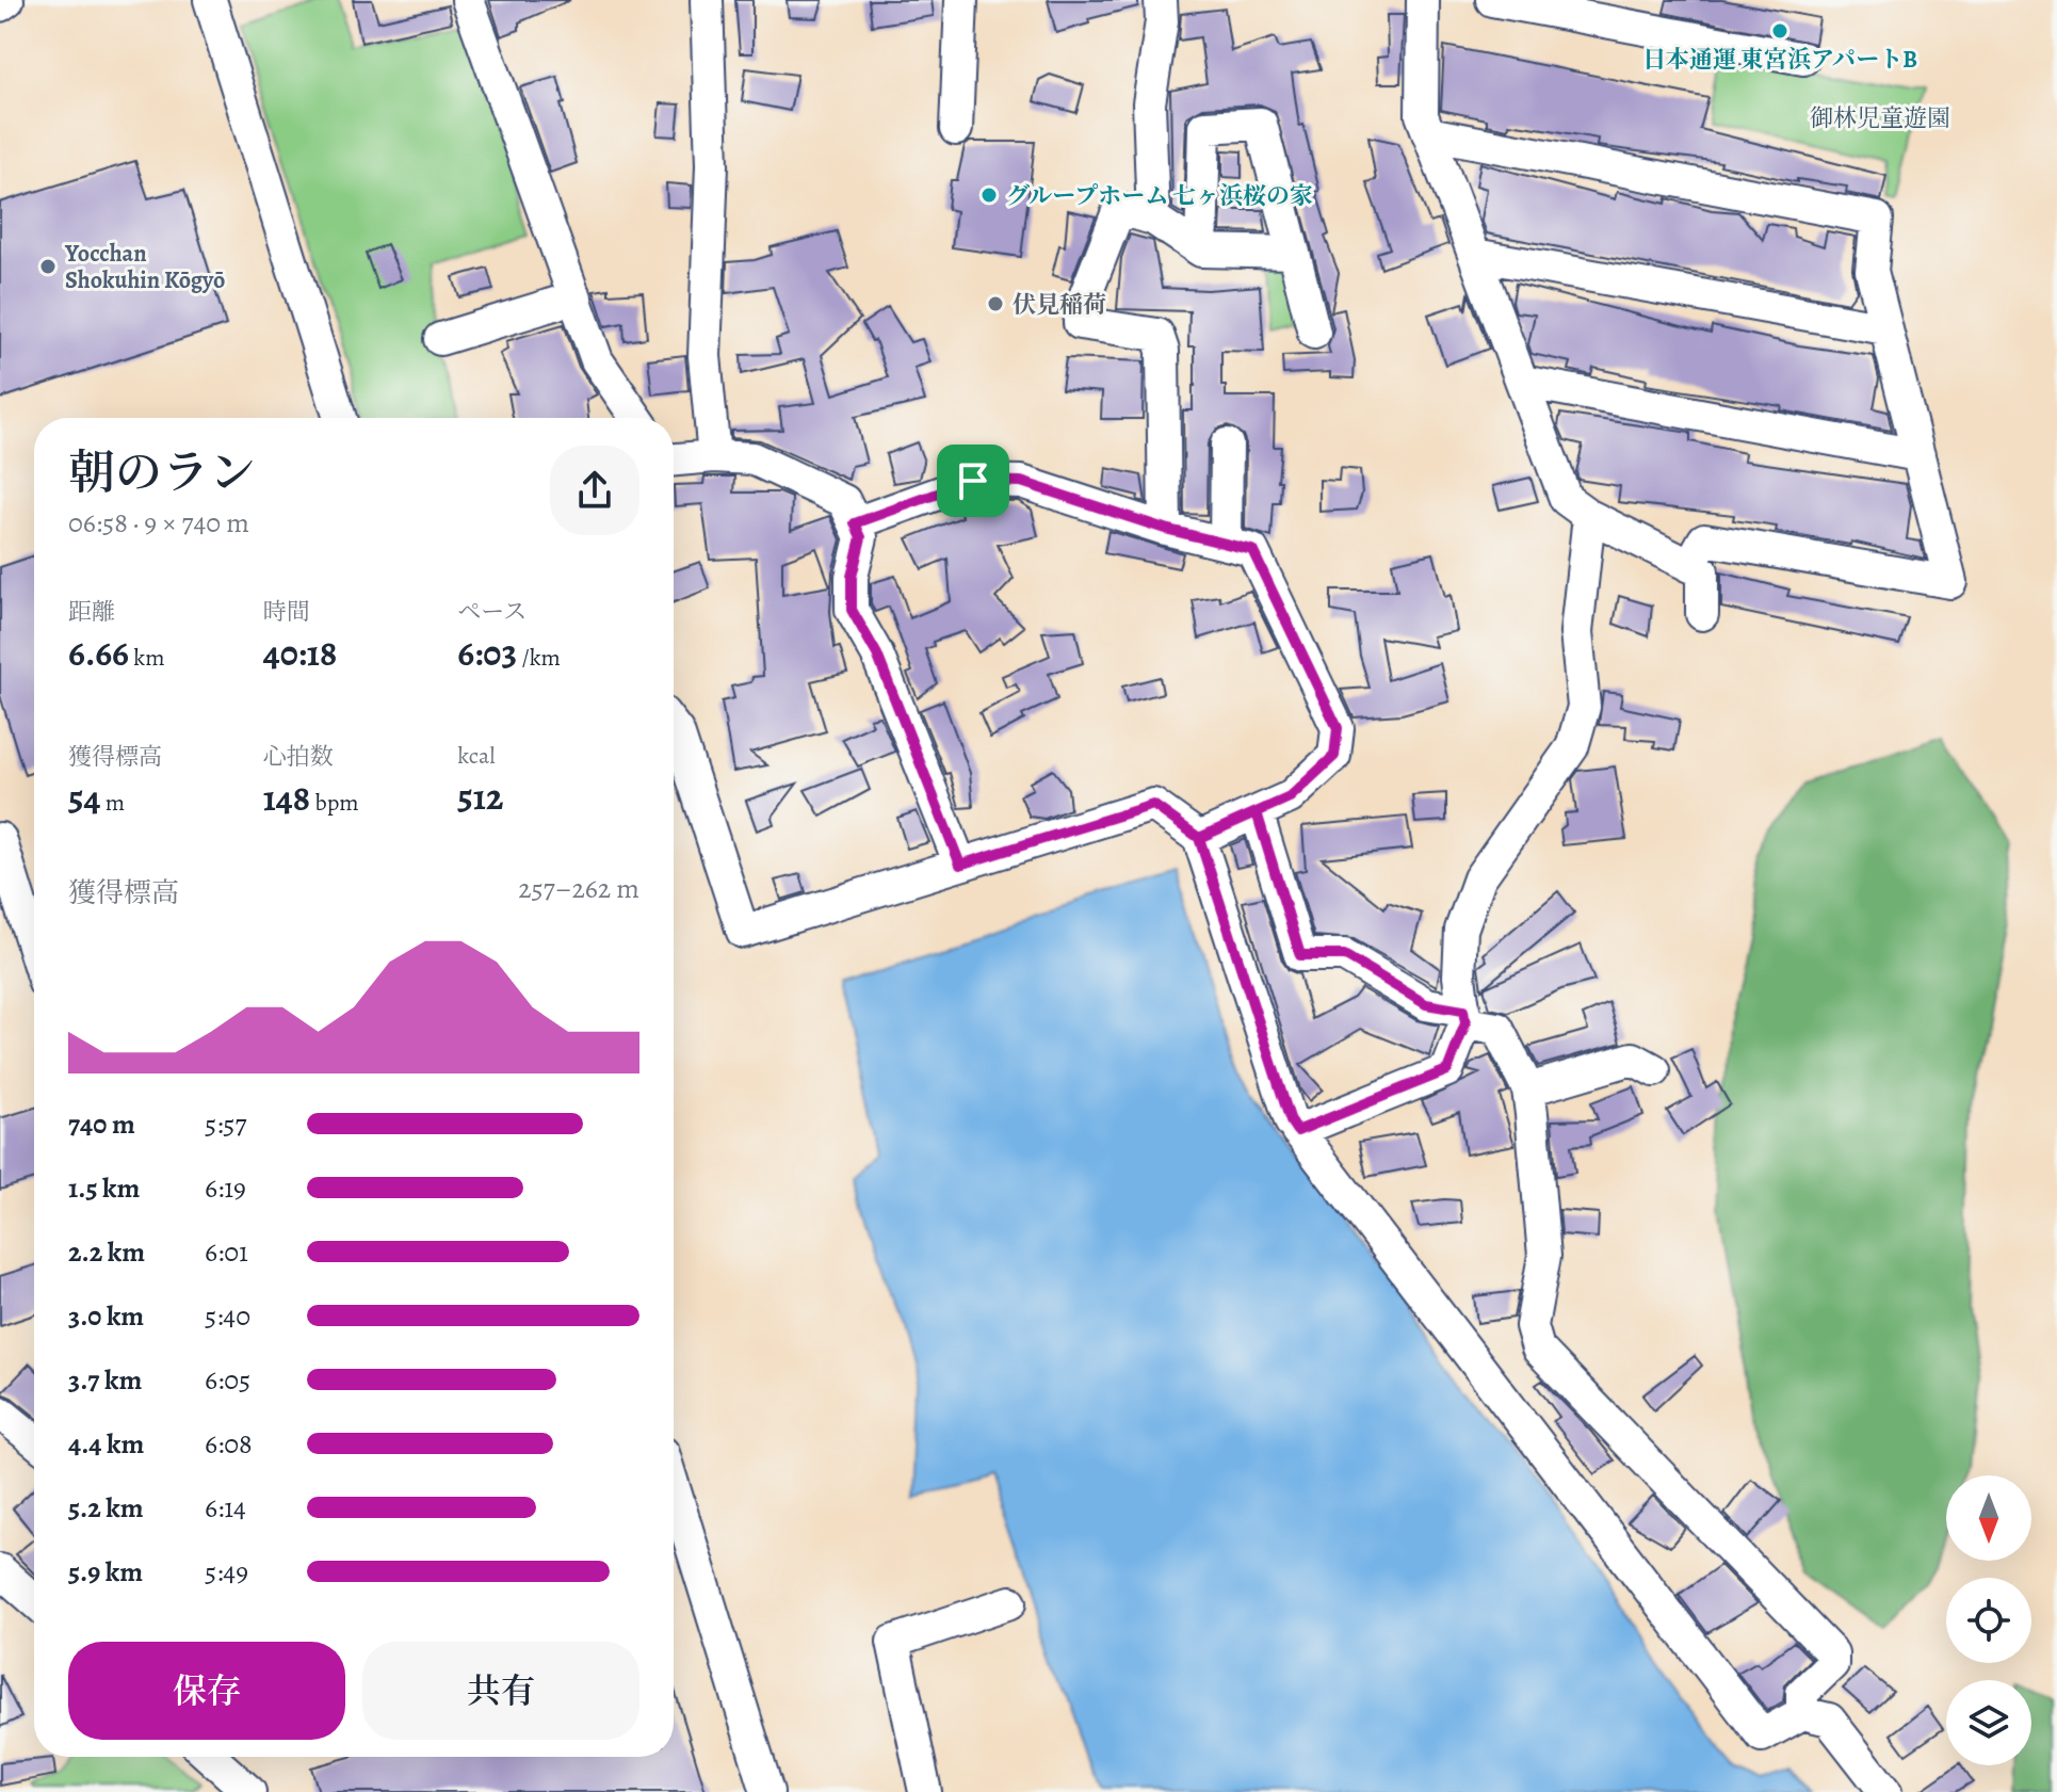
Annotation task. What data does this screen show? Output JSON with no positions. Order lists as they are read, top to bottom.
{
  "parks": ["御林児童遊園"],
  "places": [
    "日本通運 東宮浜アパートB",
    "グループホーム 七ヶ浜桜の家",
    "Yocchan Shokuhin Kōgyō",
    "伏見稲荷"
  ],
  "north": "bottom",
  "page": {
    "heading": ["朝のラン", "06:58 · 9 × 740 m"],
    "stats": [
      ["距離", "6.66 km"],
      ["時間", "40:18"],
      ["ペース", "6:03 /km"],
      ["獲得標高", "54 m"],
      ["心拍数", "148 bpm"],
      ["kcal", "512"]
    ],
    "chart": ["獲得標高", "257–262 m"],
    "list": [
      {
        "name": "740 m",
        "note": "5:57"
      },
      {
        "name": "1.5 km",
        "note": "6:19"
      },
      {
        "name": "2.2 km",
        "note": "6:01"
      },
      {
        "name": "3.0 km",
        "note": "5:40"
      },
      {
        "name": "3.7 km",
        "note": "6:05"
      },
      {
        "name": "4.4 km",
        "note": "6:08"
      },
      {
        "name": "5.2 km",
        "note": "6:14"
      },
      {
        "name": "5.9 km",
        "note": "5:49"
      }
    ],
    "buttons": ["保存", "共有"]
  }
}
